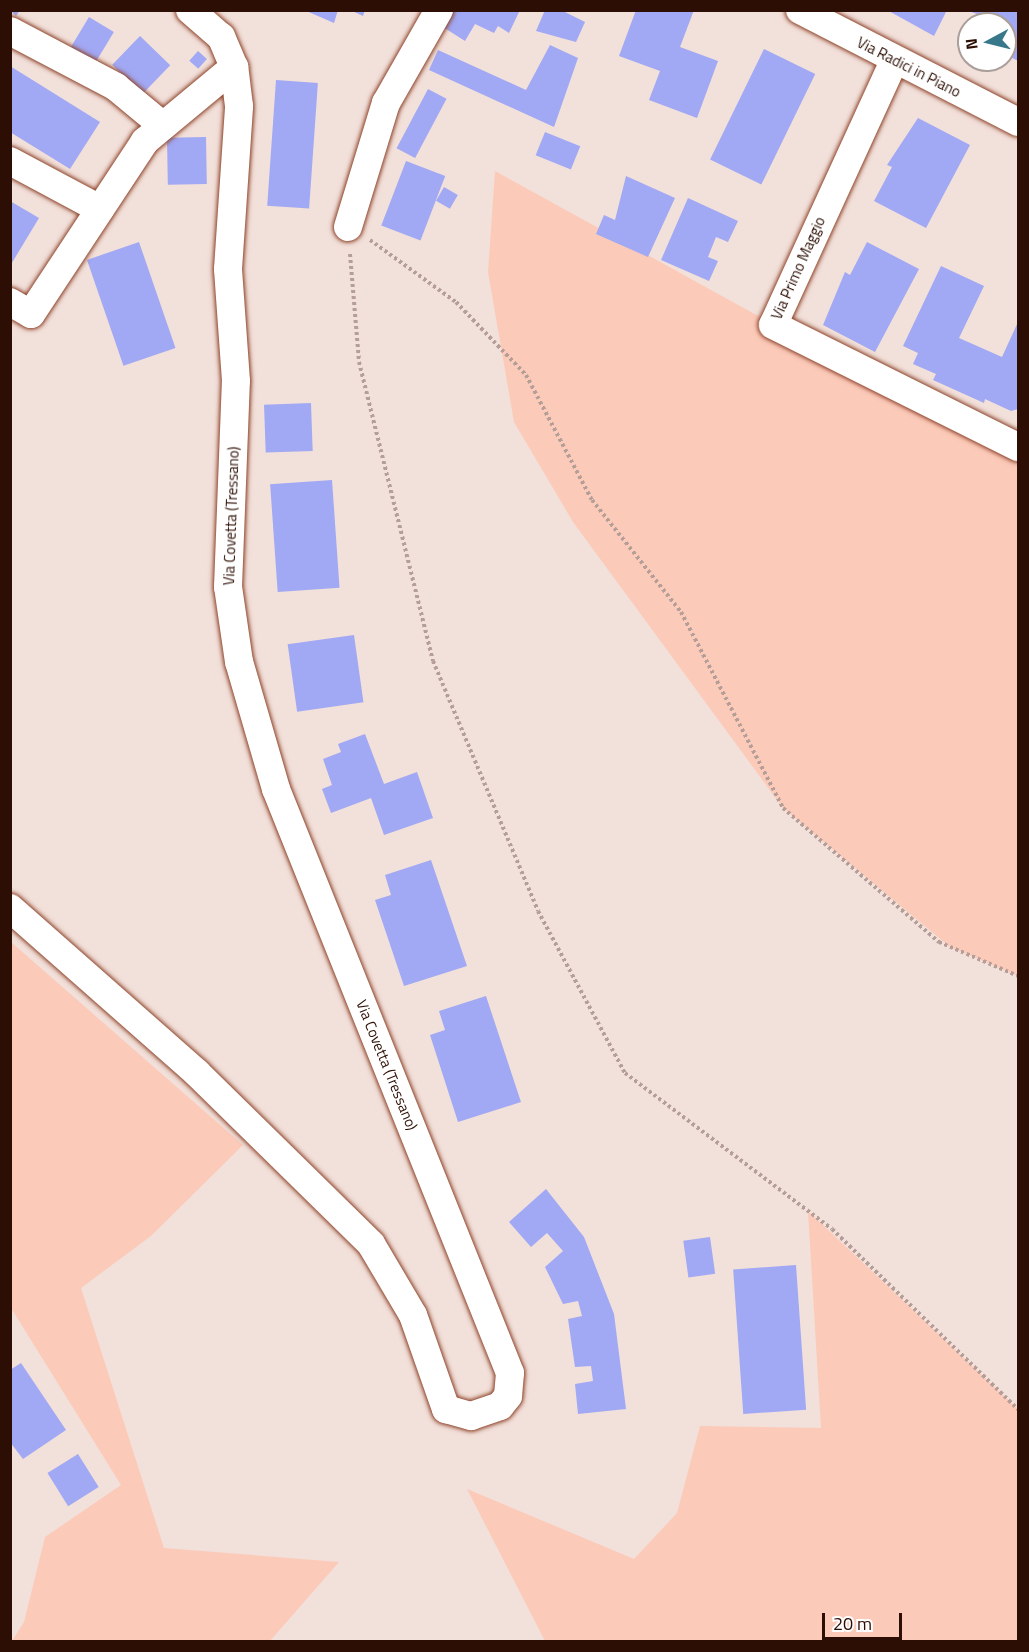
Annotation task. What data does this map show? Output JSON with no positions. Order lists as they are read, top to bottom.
{
  "streets": {
    "street": ["Via Radici in Piano", "Via Primo Maggio", "Via Covetta (Tressano)"]
  },
  "crossings": [
    ["Via Radici in Piano", "Via Primo Maggio"]
  ],
  "scale_bar": "20 m",
  "north": "left"
}
